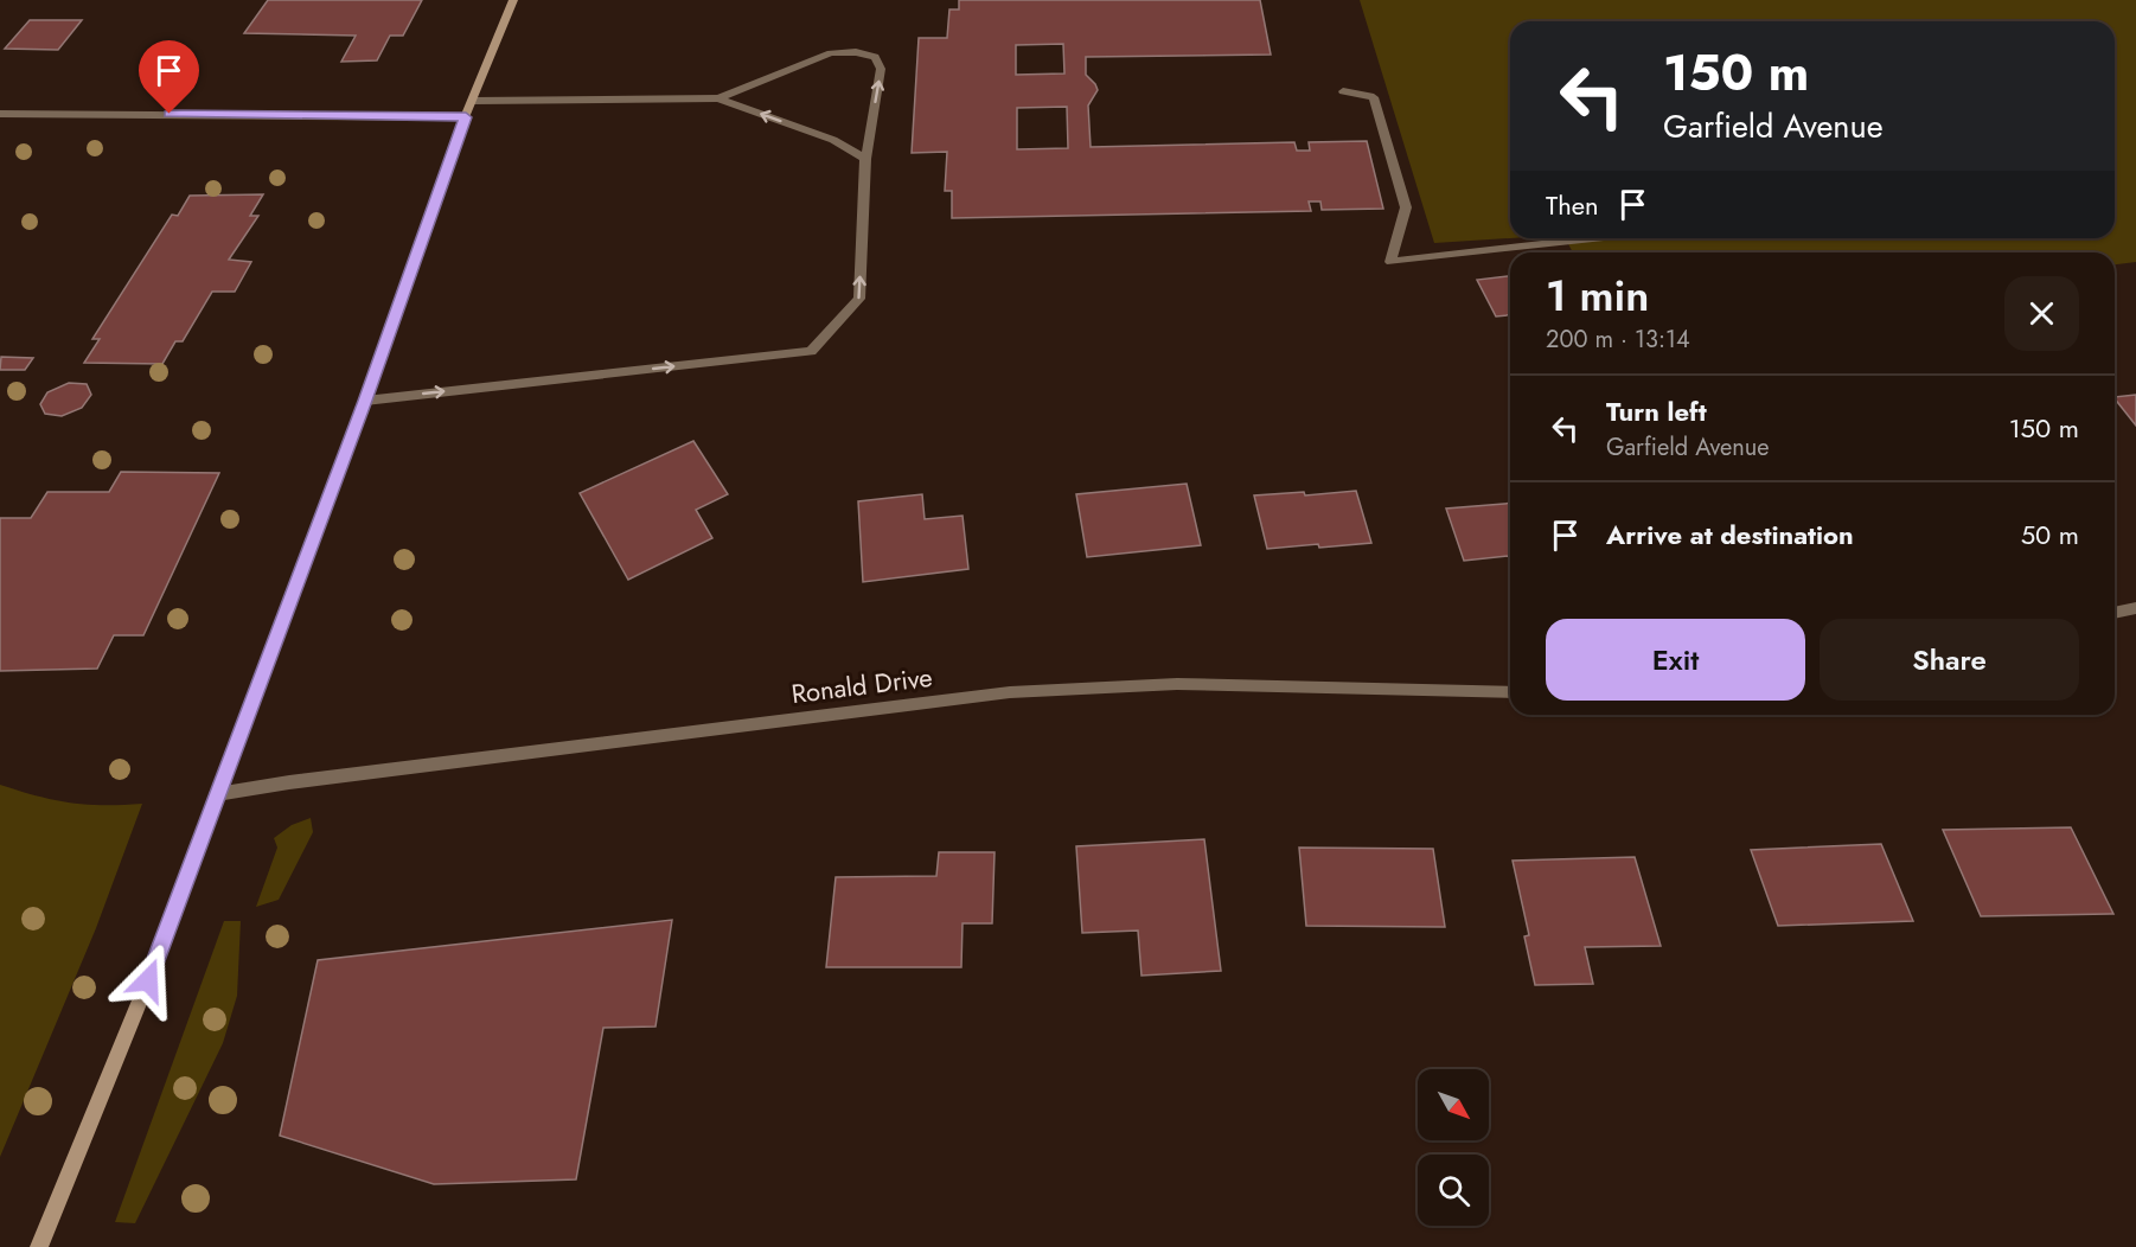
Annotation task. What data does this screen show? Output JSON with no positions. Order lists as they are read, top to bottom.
{
  "streets": {
    "street": ["Ronald Drive"]
  },
  "north": "bottom right",
  "page": {
    "turn": ["150 m", "Garfield Avenue"],
    "then": "Then",
    "heading": ["1 min", "200 m · 13:14"],
    "list": [
      {
        "name": "Turn left",
        "note": "Garfield Avenue",
        "value": "150 m"
      },
      {
        "name": "Arrive at destination",
        "value": "50 m"
      }
    ],
    "buttons": ["Exit", "Share"]
  }
}
